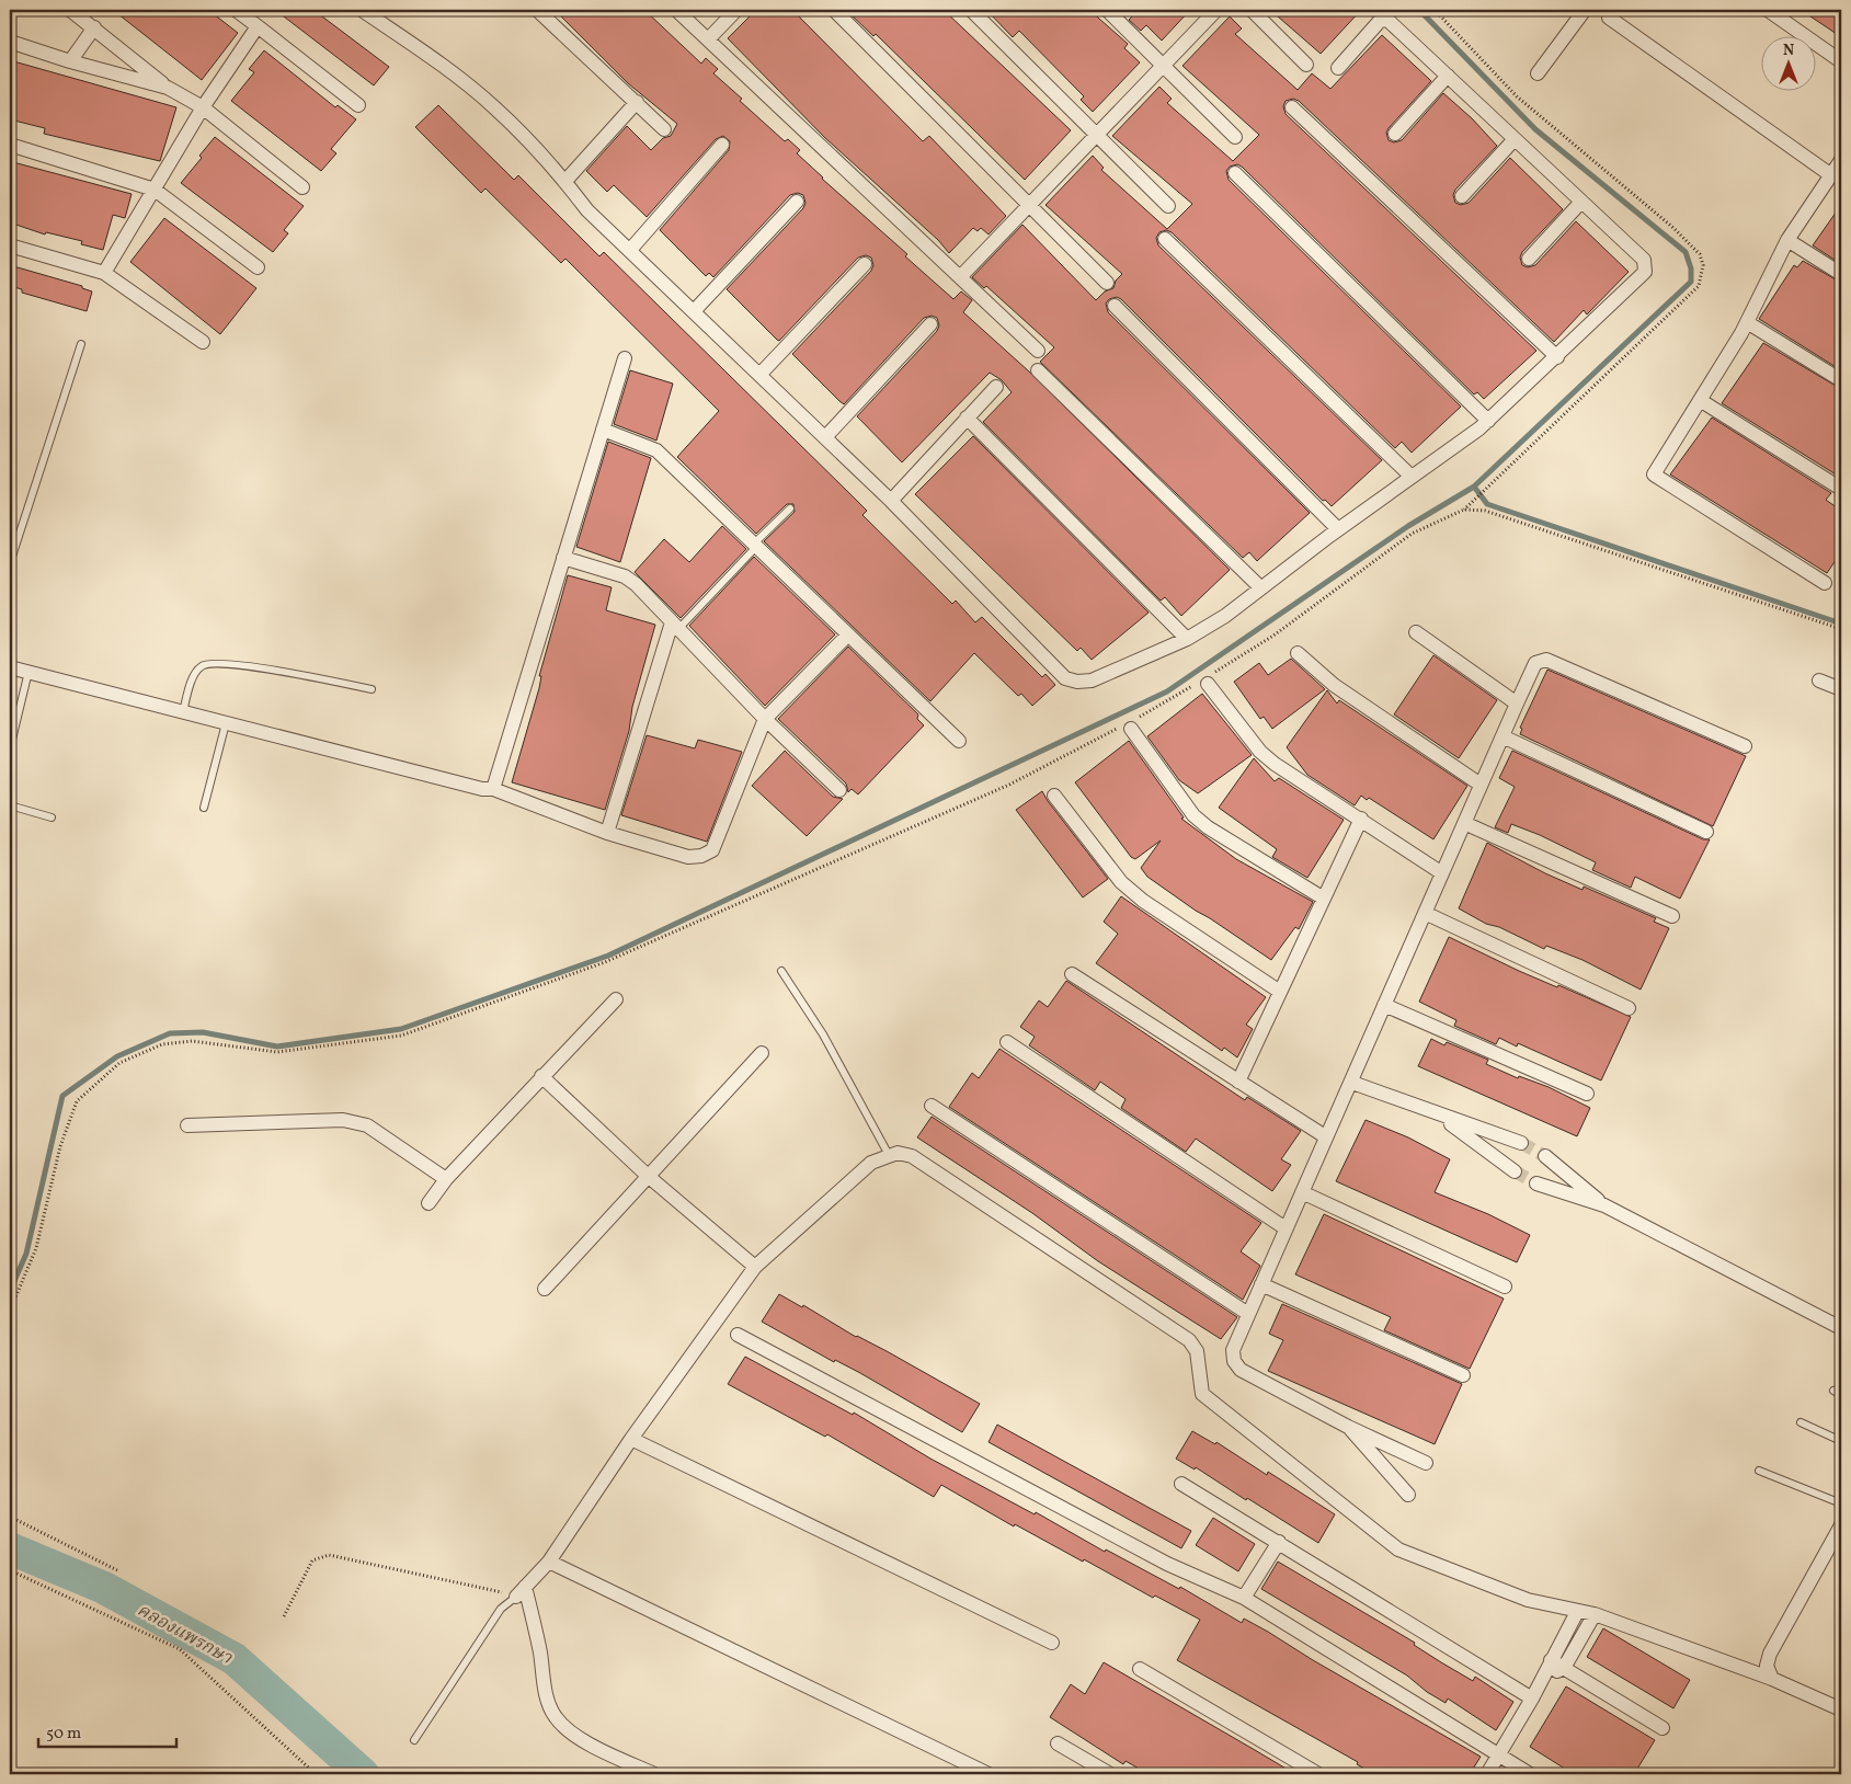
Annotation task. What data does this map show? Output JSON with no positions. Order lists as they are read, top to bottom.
{
  "water": ["คลองแพรกษา"],
  "scale_bar": "50 m",
  "north": "top"
}
